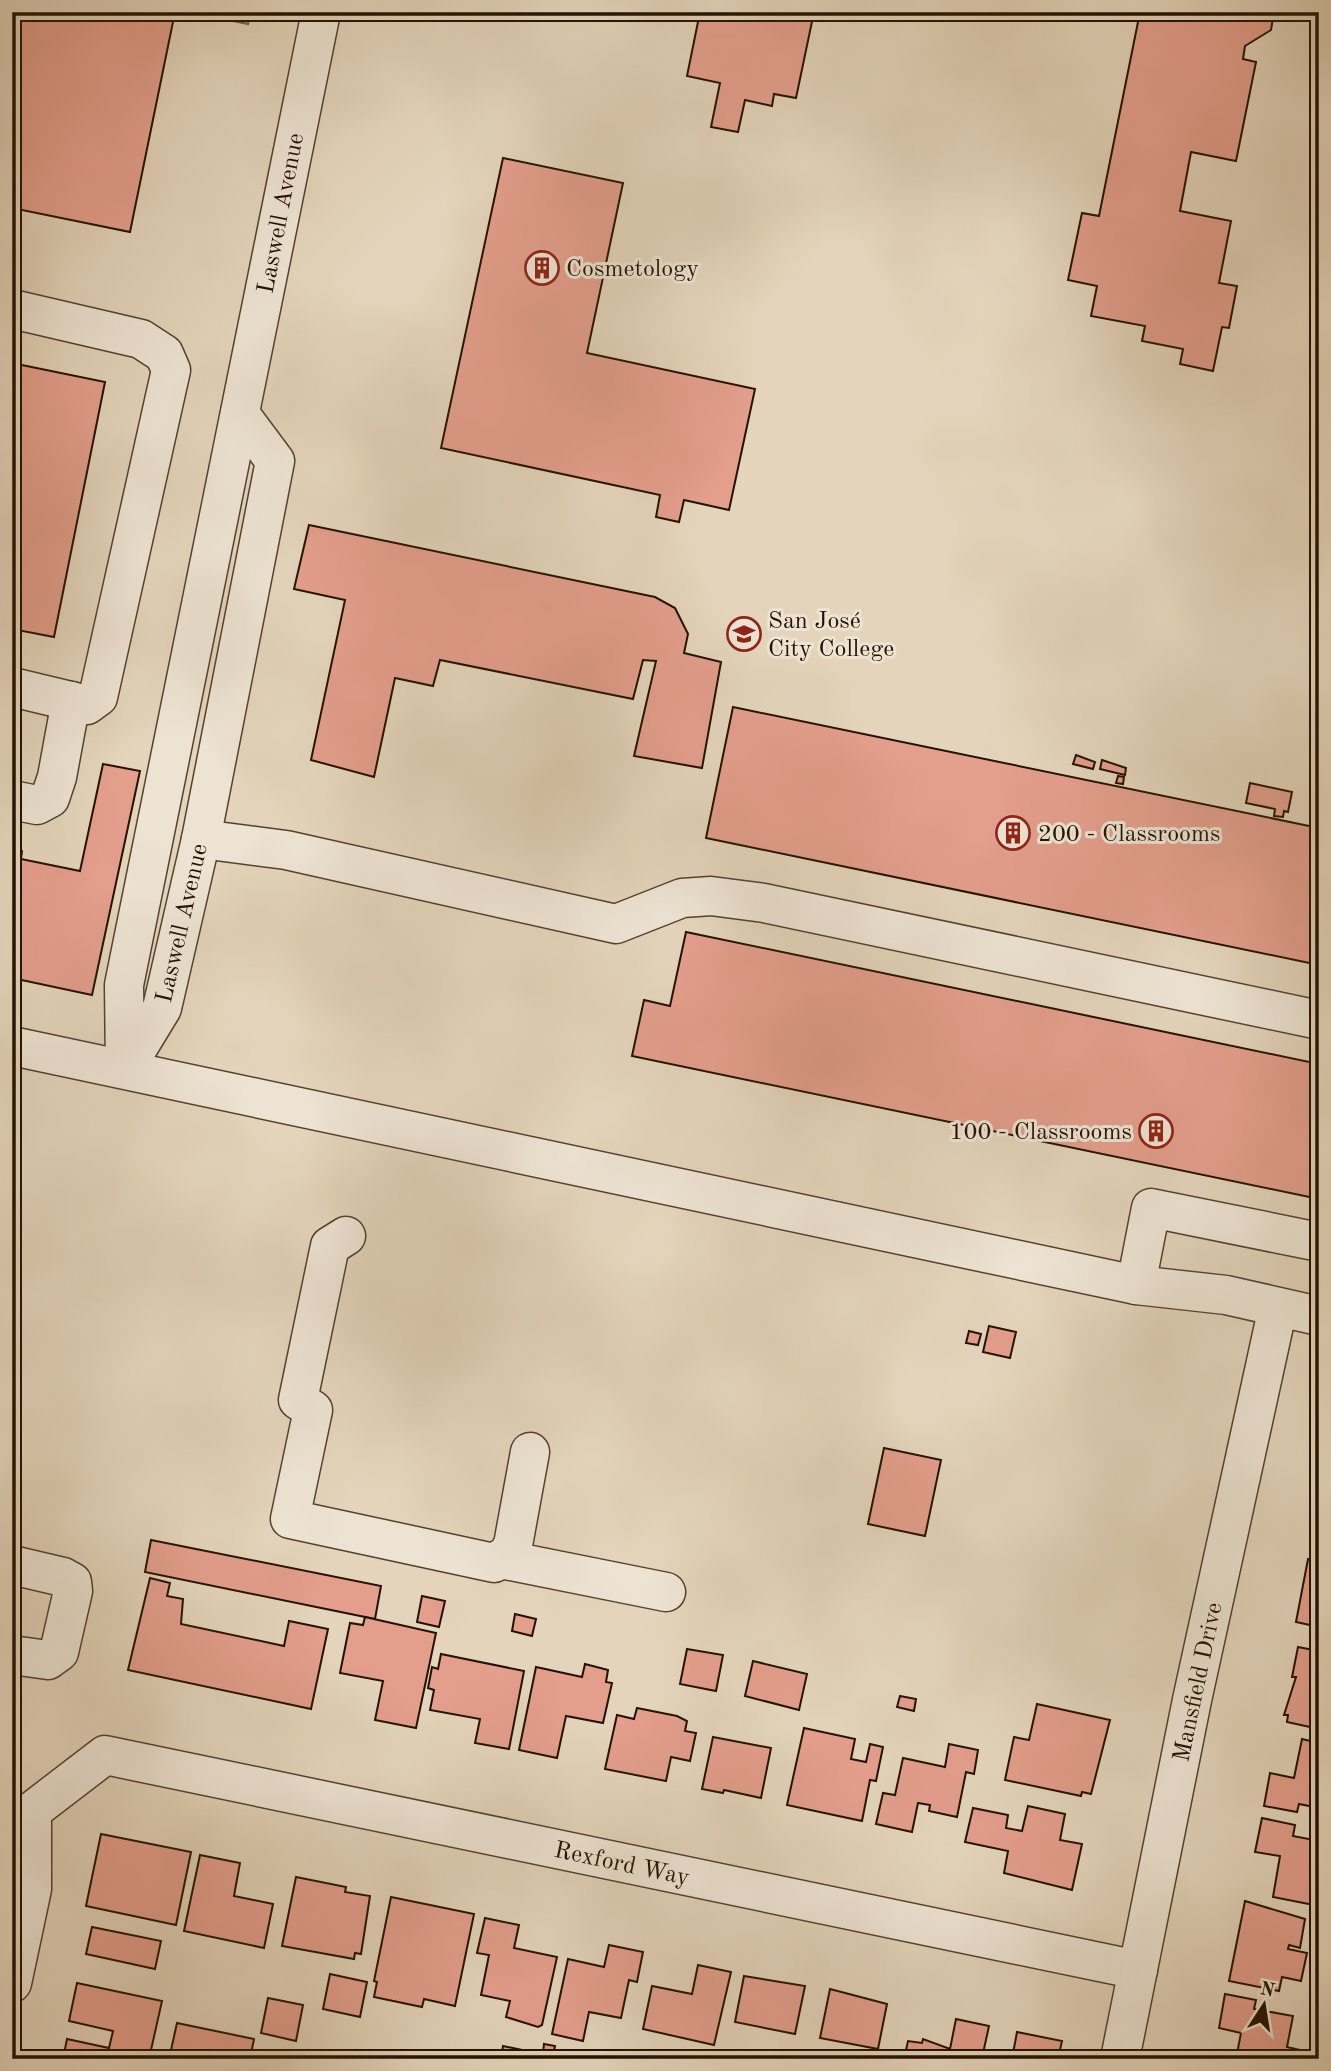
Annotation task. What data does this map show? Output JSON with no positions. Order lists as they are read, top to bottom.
{
  "streets": {
    "street": ["Laswell Avenue", "Mansfield Drive", "Rexford Way"]
  },
  "crossings": [
    ["Mansfield Drive", "Rexford Way"]
  ],
  "places": {
    "building": ["Cosmetology", "200 - Classrooms", "100 - Classrooms"],
    "school or university": ["San José City College"]
  },
  "north": "top"
}
